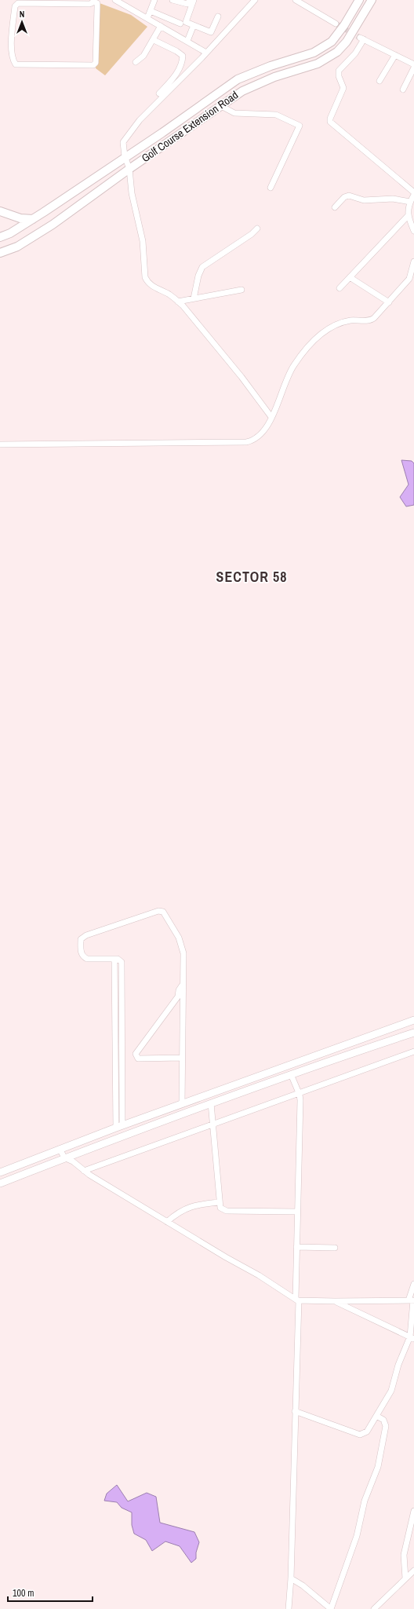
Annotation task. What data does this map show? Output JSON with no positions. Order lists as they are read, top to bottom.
{
  "streets": {
    "main road": ["Golf Course Extension Road"]
  },
  "districts": ["SECTOR 58"],
  "scale_bar": "100 m",
  "north": "top"
}
